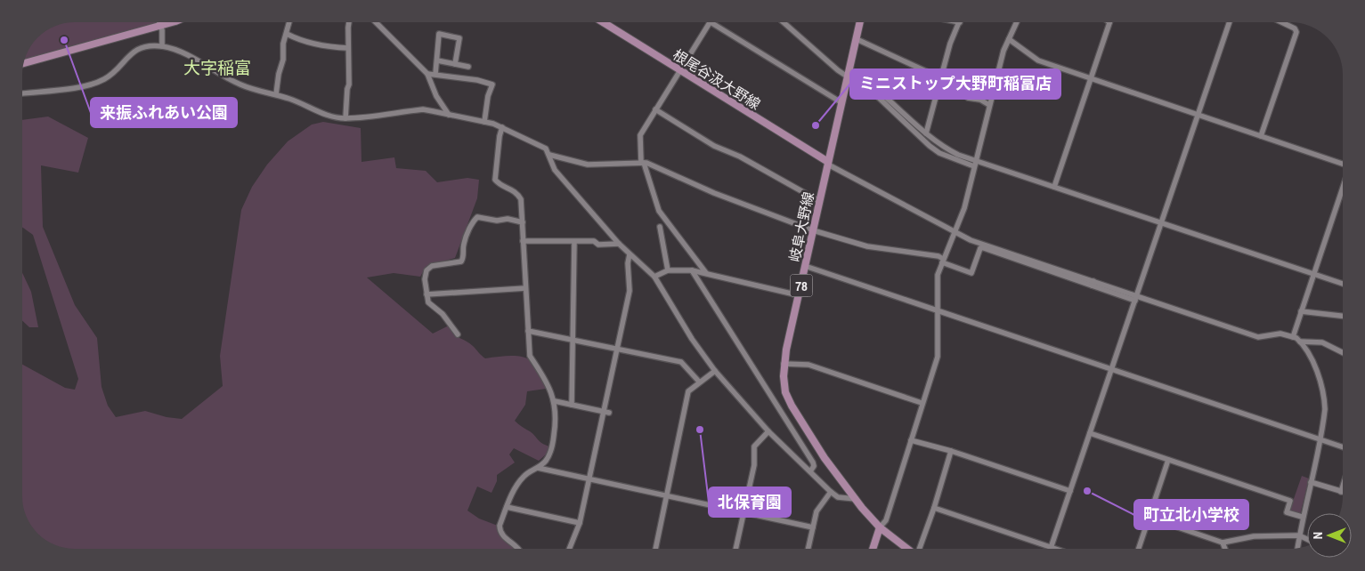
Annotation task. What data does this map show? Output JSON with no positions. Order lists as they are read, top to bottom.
{
  "streets": {
    "main road": ["根尾谷汲大野線", "岐阜大野線", "78"]
  },
  "crossings": [
    ["根尾谷汲大野線", "岐阜大野線"]
  ],
  "districts": ["大字稲富"],
  "places": [
    "来振ふれあい公園",
    "ミニストップ大野町稲富店",
    "北保育園",
    "町立北小学校"
  ],
  "north": "left"
}
